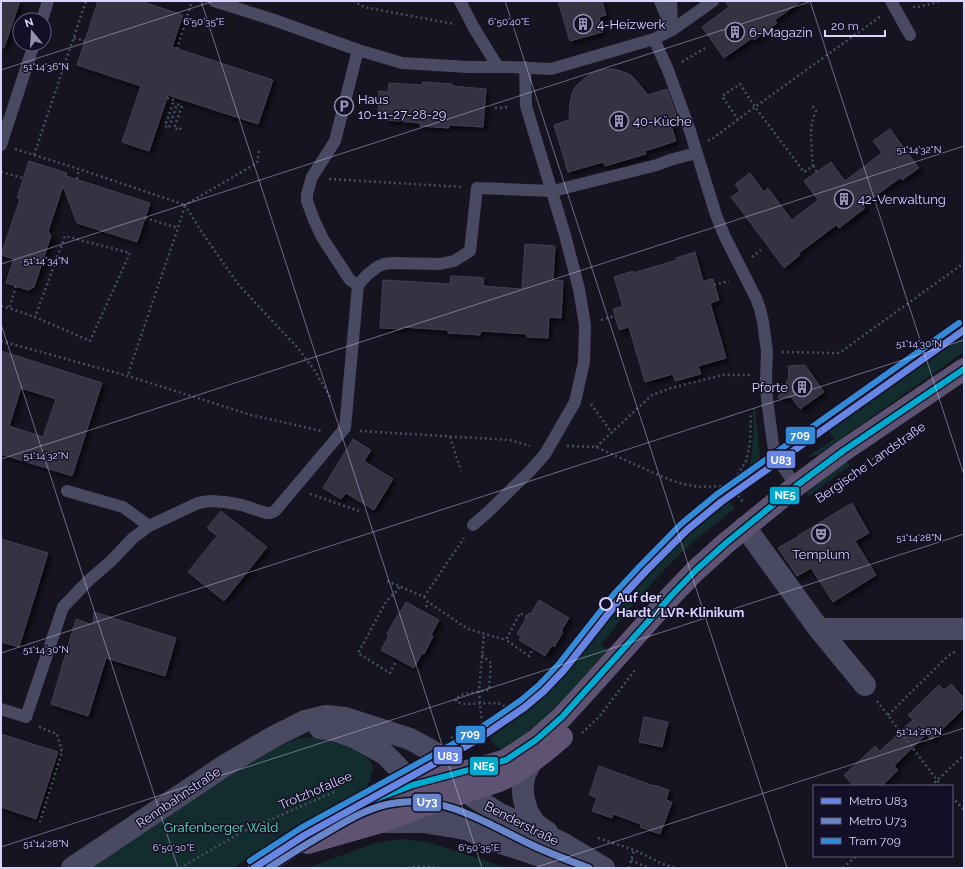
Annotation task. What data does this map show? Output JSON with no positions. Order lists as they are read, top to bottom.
{
  "streets": {
    "main road": ["Bergische Landstraße"],
    "street": ["Rennbahnstraße", "Benderstraße"],
    "path": ["Trotzhofallee"]
  },
  "crossings": [
    ["Bergische Landstraße", "Rennbahnstraße"],
    ["Bergische Landstraße", "Benderstraße"],
    ["Rennbahnstraße", "Benderstraße"]
  ],
  "parks": ["Grafenberger Wald"],
  "places": {
    "building": [
      "4-Heizwerk",
      "6-Magazin",
      "40-Küche",
      "42-Verwaltung",
      "Pforte"
    ],
    "parking": ["Haus 10-11-27-28-29"],
    "theatre": ["Templum"],
    "other": ["Auf der Hardt/LVR-Klinikum"]
  },
  "lines": [
    "tram line 709",
    "metro line U83",
    "transit line NE5",
    "metro line U73"
  ],
  "legend": ["Metro U83", "Metro U73", "Tram 709"],
  "scale_bar": "20 m",
  "north": "top",
  "coordinates": [
    "6°50'35\"E",
    "6°50'40\"E",
    "51°14'36\"N",
    "51°14'32\"N",
    "51°14'34\"N",
    "51°14'30\"N",
    "51°14'28\"N",
    "51°14'26\"N",
    "6°50'30\"E"
  ]
}
